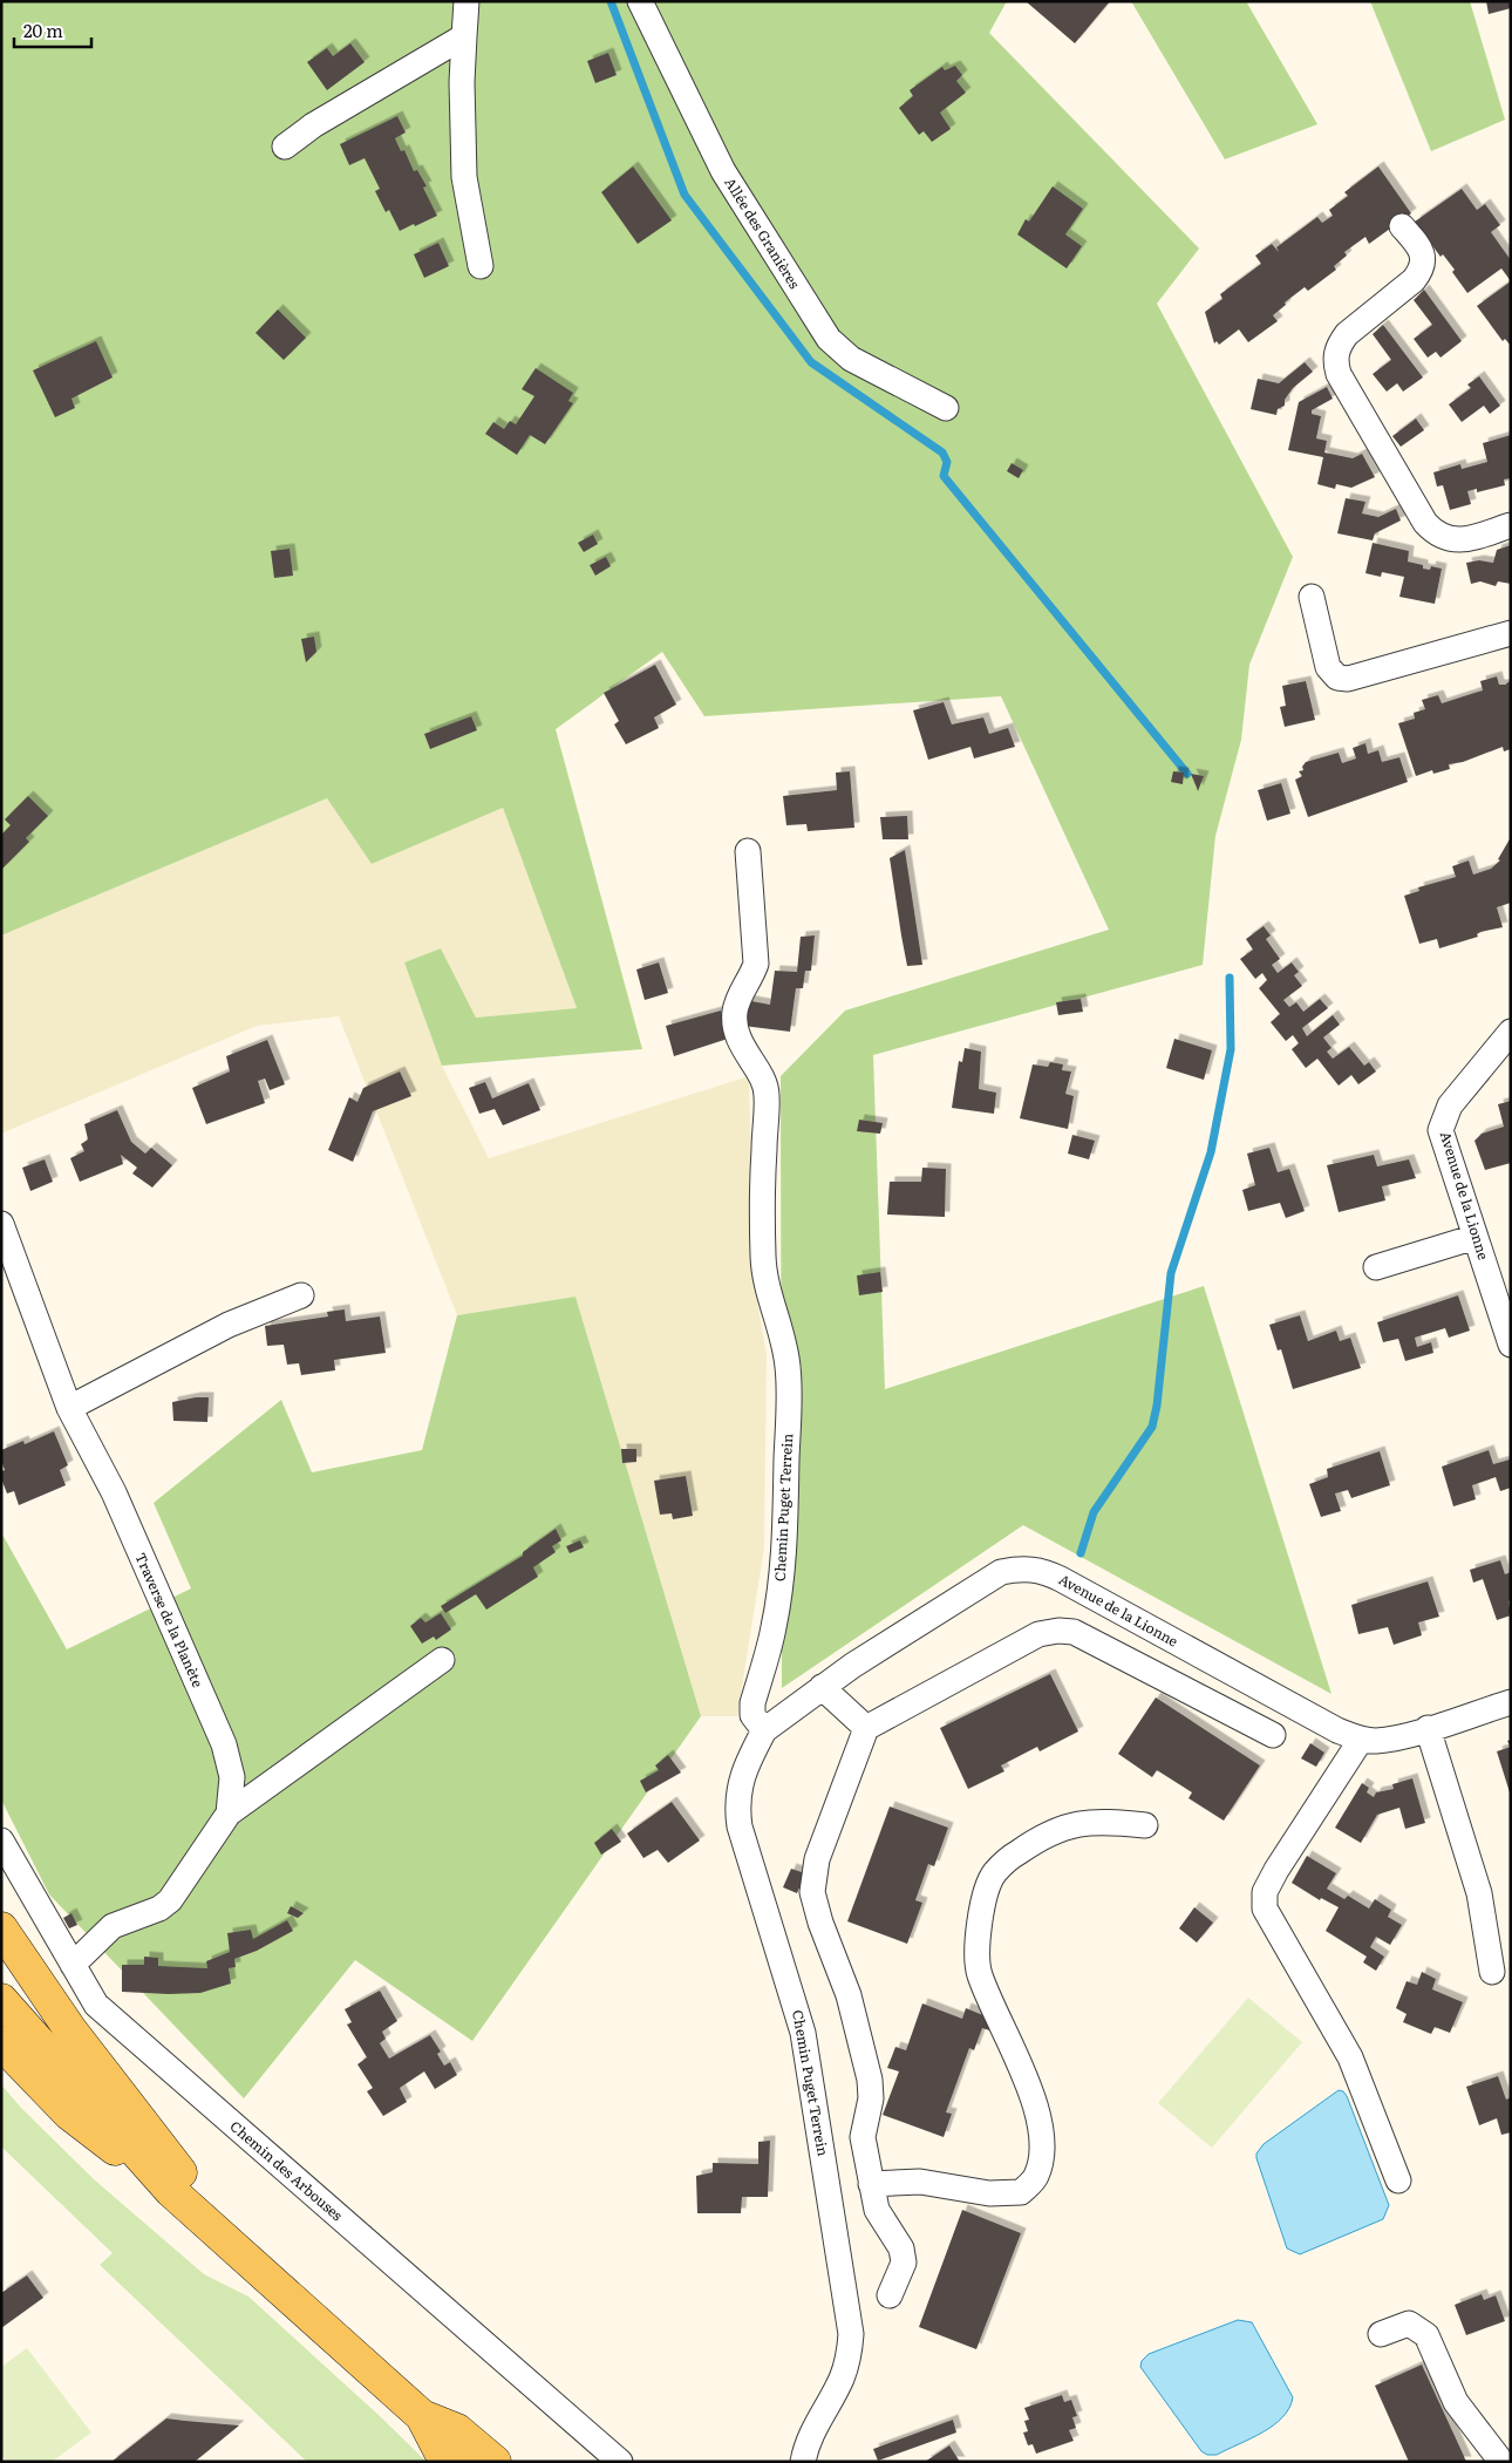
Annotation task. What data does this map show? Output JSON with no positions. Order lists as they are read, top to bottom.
{
  "streets": {
    "street": [
      "Allée des Granières",
      "Avenue de la Lionne",
      "Chemin Puget Terrein",
      "Traverse de la Planète",
      "Chemin des Arbouses"
    ]
  },
  "crossings": [
    ["Avenue de la Lionne", "Chemin Puget Terrein"],
    ["Traverse de la Planète", "Chemin des Arbouses"]
  ],
  "scale_bar": "20 m"
}
